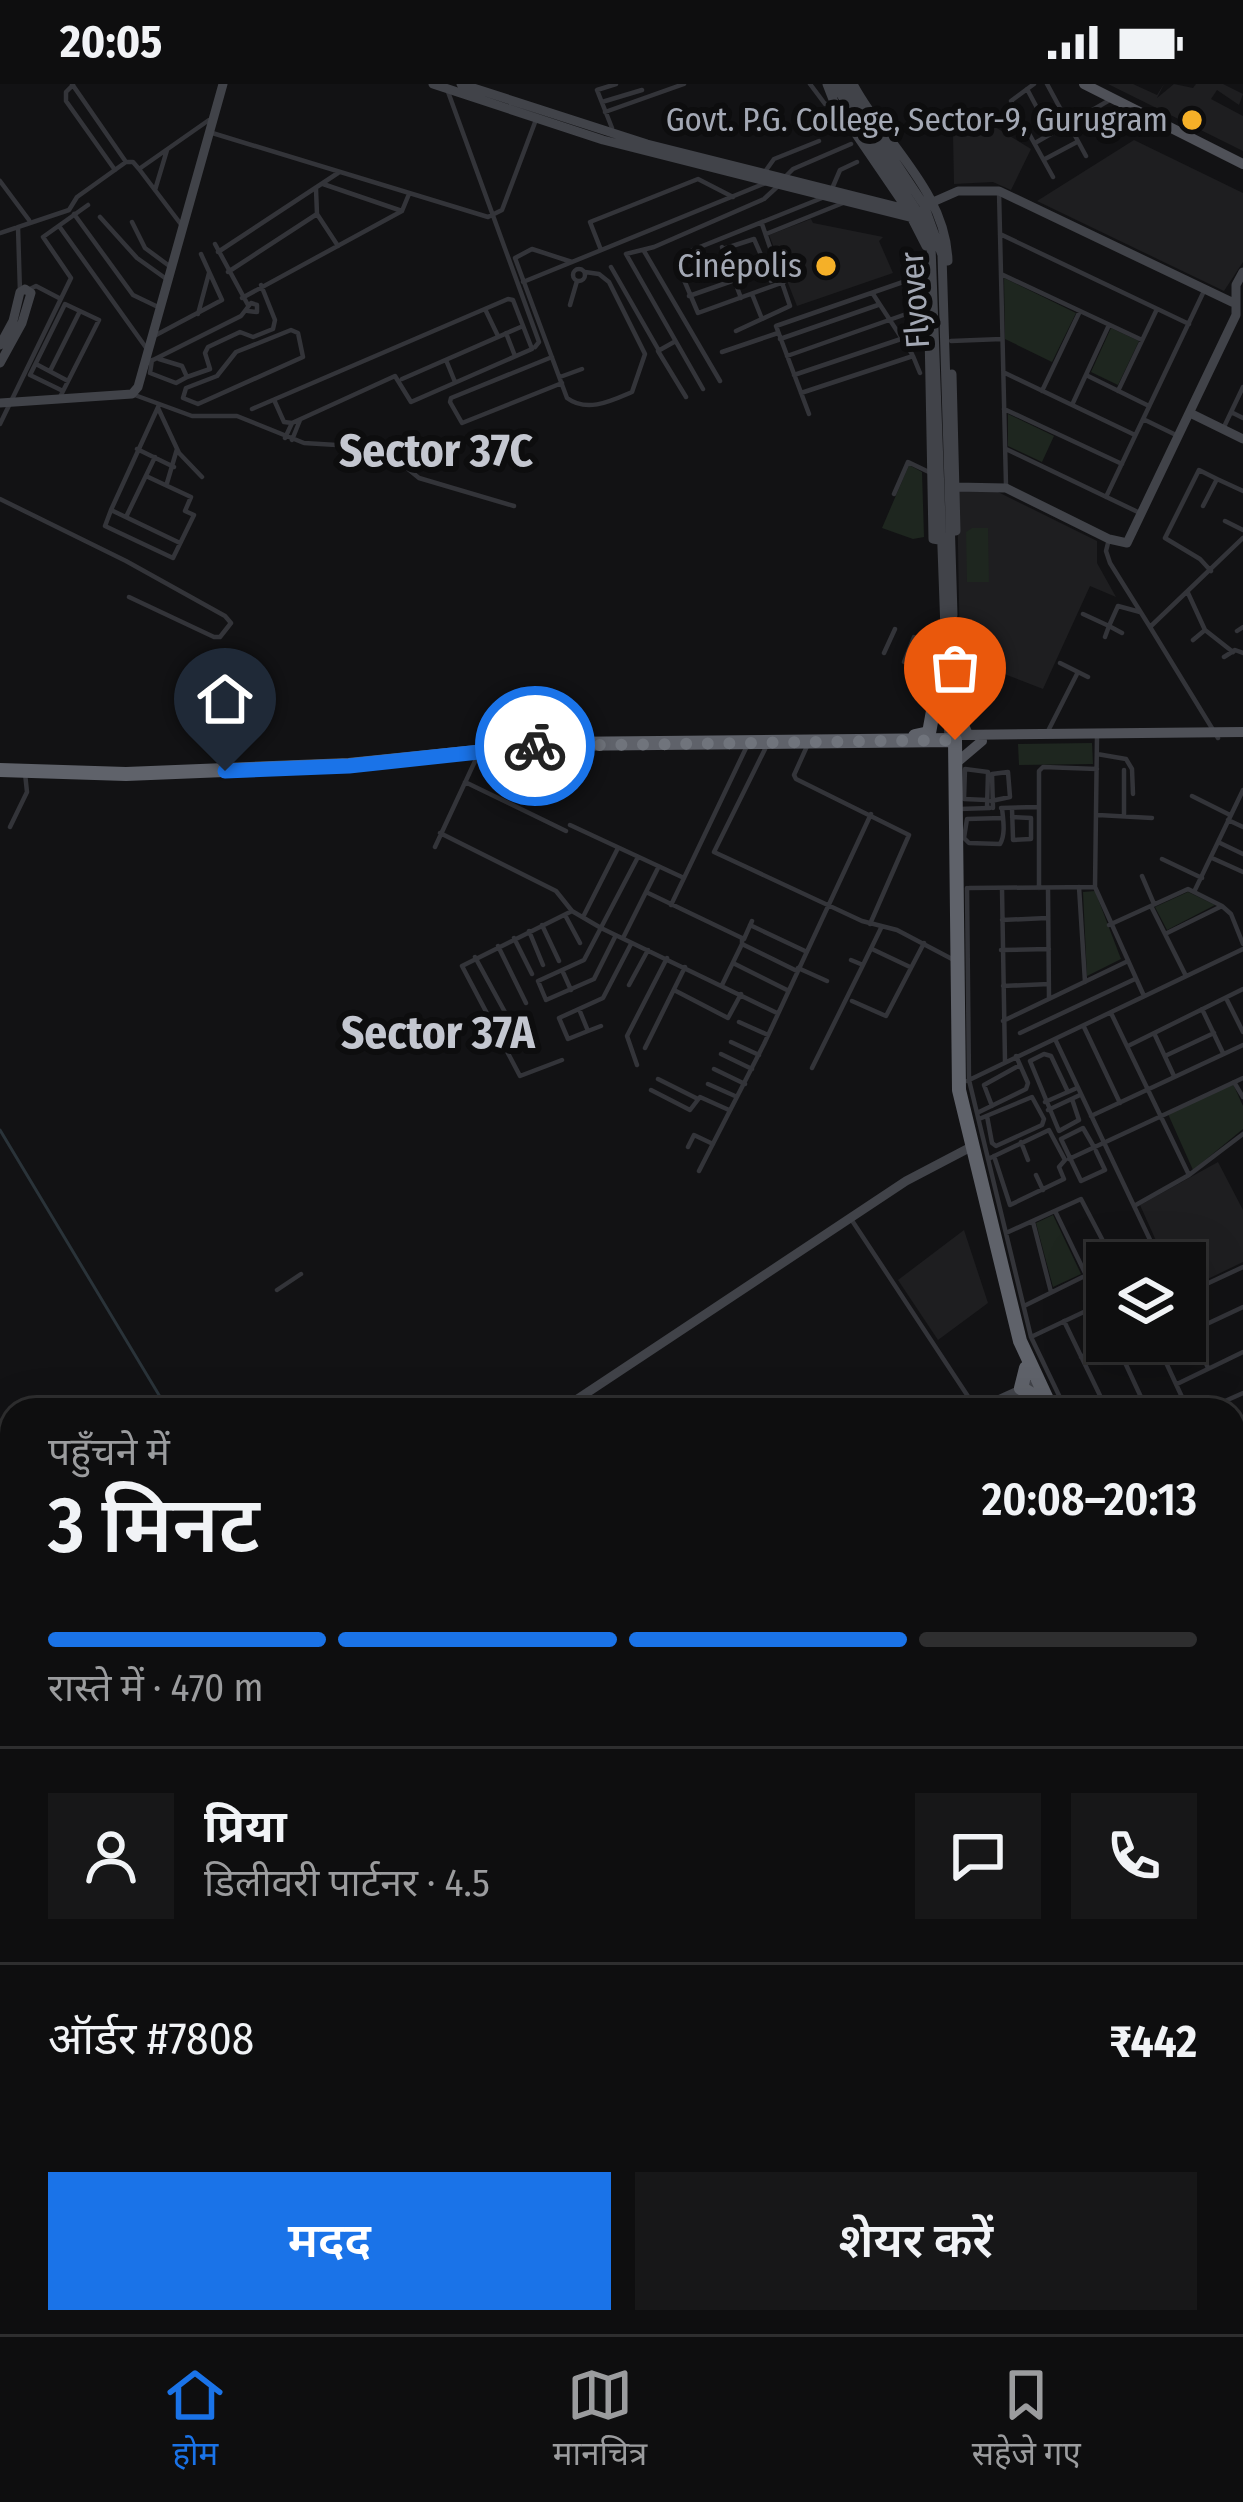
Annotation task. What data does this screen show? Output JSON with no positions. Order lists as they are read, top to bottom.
{
  "streets": {
    "street": ["Flyover"]
  },
  "districts": ["Sector 37C", "Sector 37A"],
  "places": ["Govt. P.G. College, Sector-9, Gurugram", "Cinépolis"],
  "page": {
    "status": "20:05",
    "heading": ["3 मिनट", "पहुँचने में", "20:08–20:13"],
    "panel": [
      "प्रिया",
      "डिलीवरी पार्टनर · 4.5",
      "ऑर्डर #7808",
      "₹442"
    ],
    "bar": "रास्ते में · 470 m",
    "buttons": ["मदद", "शेयर करें"],
    "tabs": ["होम", "मानचित्र", "सहेजे गए"]
  }
}
